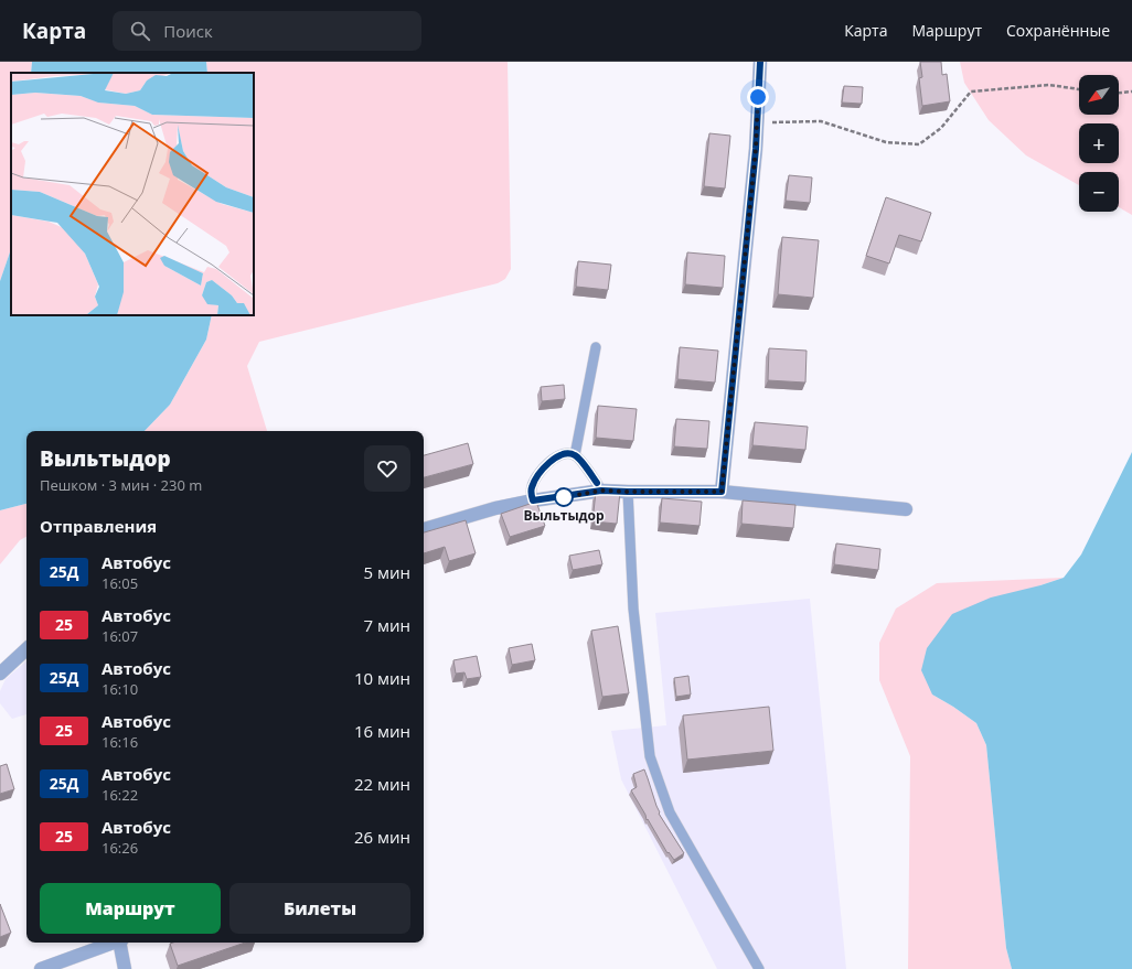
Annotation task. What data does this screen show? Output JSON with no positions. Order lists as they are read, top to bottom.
{
  "places": ["Выльтыдор"],
  "lines": ["bus line 25Д"],
  "north": "bottom left",
  "page": {
    "header": "Карта",
    "search": "Поиск",
    "nav": ["Карта", "Маршрут", "Сохранённые"],
    "map_buttons": ["+", "−"],
    "heading": [
      ["Выльтыдор", "Пешком · 3 мин · 230 m"],
      "Отправления"
    ],
    "list": [
      {
        "mark": "25Д",
        "name": "Автобус",
        "note": "16:05",
        "value": "5 мин"
      },
      {
        "mark": "25",
        "name": "Автобус",
        "note": "16:07",
        "value": "7 мин"
      },
      {
        "mark": "25Д",
        "name": "Автобус",
        "note": "16:10",
        "value": "10 мин"
      },
      {
        "mark": "25",
        "name": "Автобус",
        "note": "16:16",
        "value": "16 мин"
      },
      {
        "mark": "25Д",
        "name": "Автобус",
        "note": "16:22",
        "value": "22 мин"
      },
      {
        "mark": "25",
        "name": "Автобус",
        "note": "16:26",
        "value": "26 мин"
      }
    ],
    "buttons": ["Маршрут", "Билеты"]
  }
}
